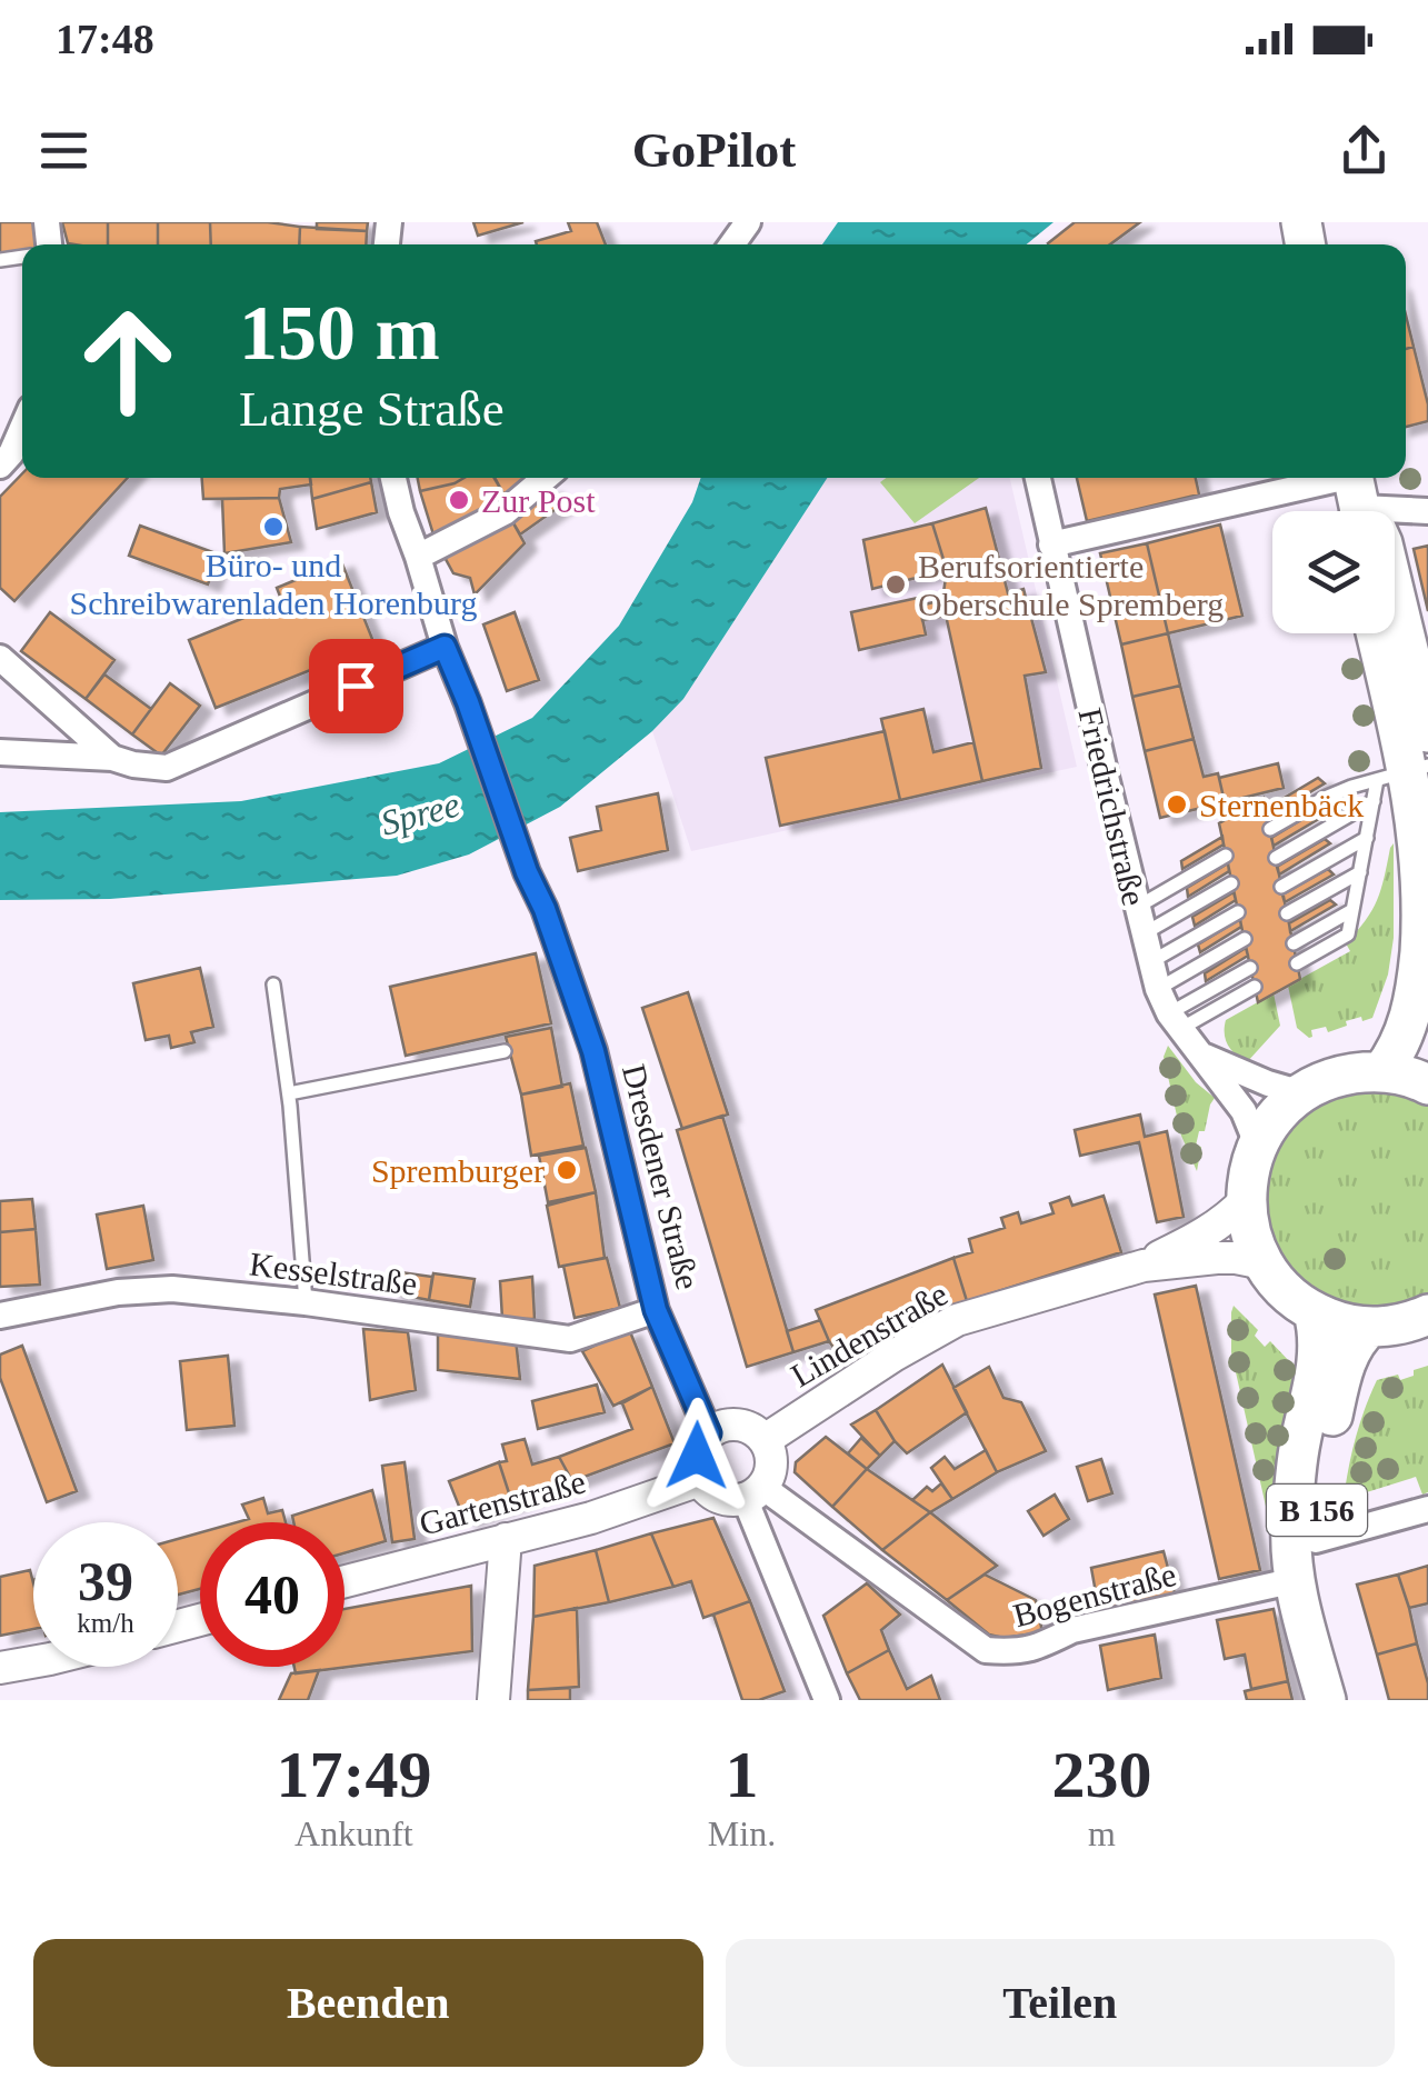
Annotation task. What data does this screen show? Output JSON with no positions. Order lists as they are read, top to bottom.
{
  "streets": {
    "main road": ["B 156"],
    "street": [
      "Friedrichstraße",
      "Dresdener Straße",
      "Kesselstraße",
      "Lindenstraße",
      "Gartenstraße",
      "Bogenstraße"
    ]
  },
  "crossings": [
    ["Dresdener Straße", "Kesselstraße"],
    ["Dresdener Straße", "Lindenstraße"],
    ["Dresdener Straße", "Gartenstraße"],
    ["Dresdener Straße", "Bogenstraße"],
    ["Lindenstraße", "Gartenstraße"],
    ["Lindenstraße", "Bogenstraße"],
    ["Gartenstraße", "Bogenstraße"],
    ["B 156", "Bogenstraße"]
  ],
  "water": ["Spree"],
  "places": [
    "Zur Post",
    "Büro- und Schreibwarenladen Horenburg",
    "Berufsorientierte Oberschule Spremberg",
    "Sternenbäck",
    "Spremburger"
  ],
  "page": {
    "status": "17:48",
    "header": "GoPilot",
    "turn": ["150 m", "Lange Straße"],
    "speed": "39 km/h",
    "limit": "40",
    "eta": [
      "17:49",
      "Ankunft",
      "1",
      "Min.",
      "230",
      "m"
    ],
    "buttons": ["Beenden", "Teilen"]
  }
}
